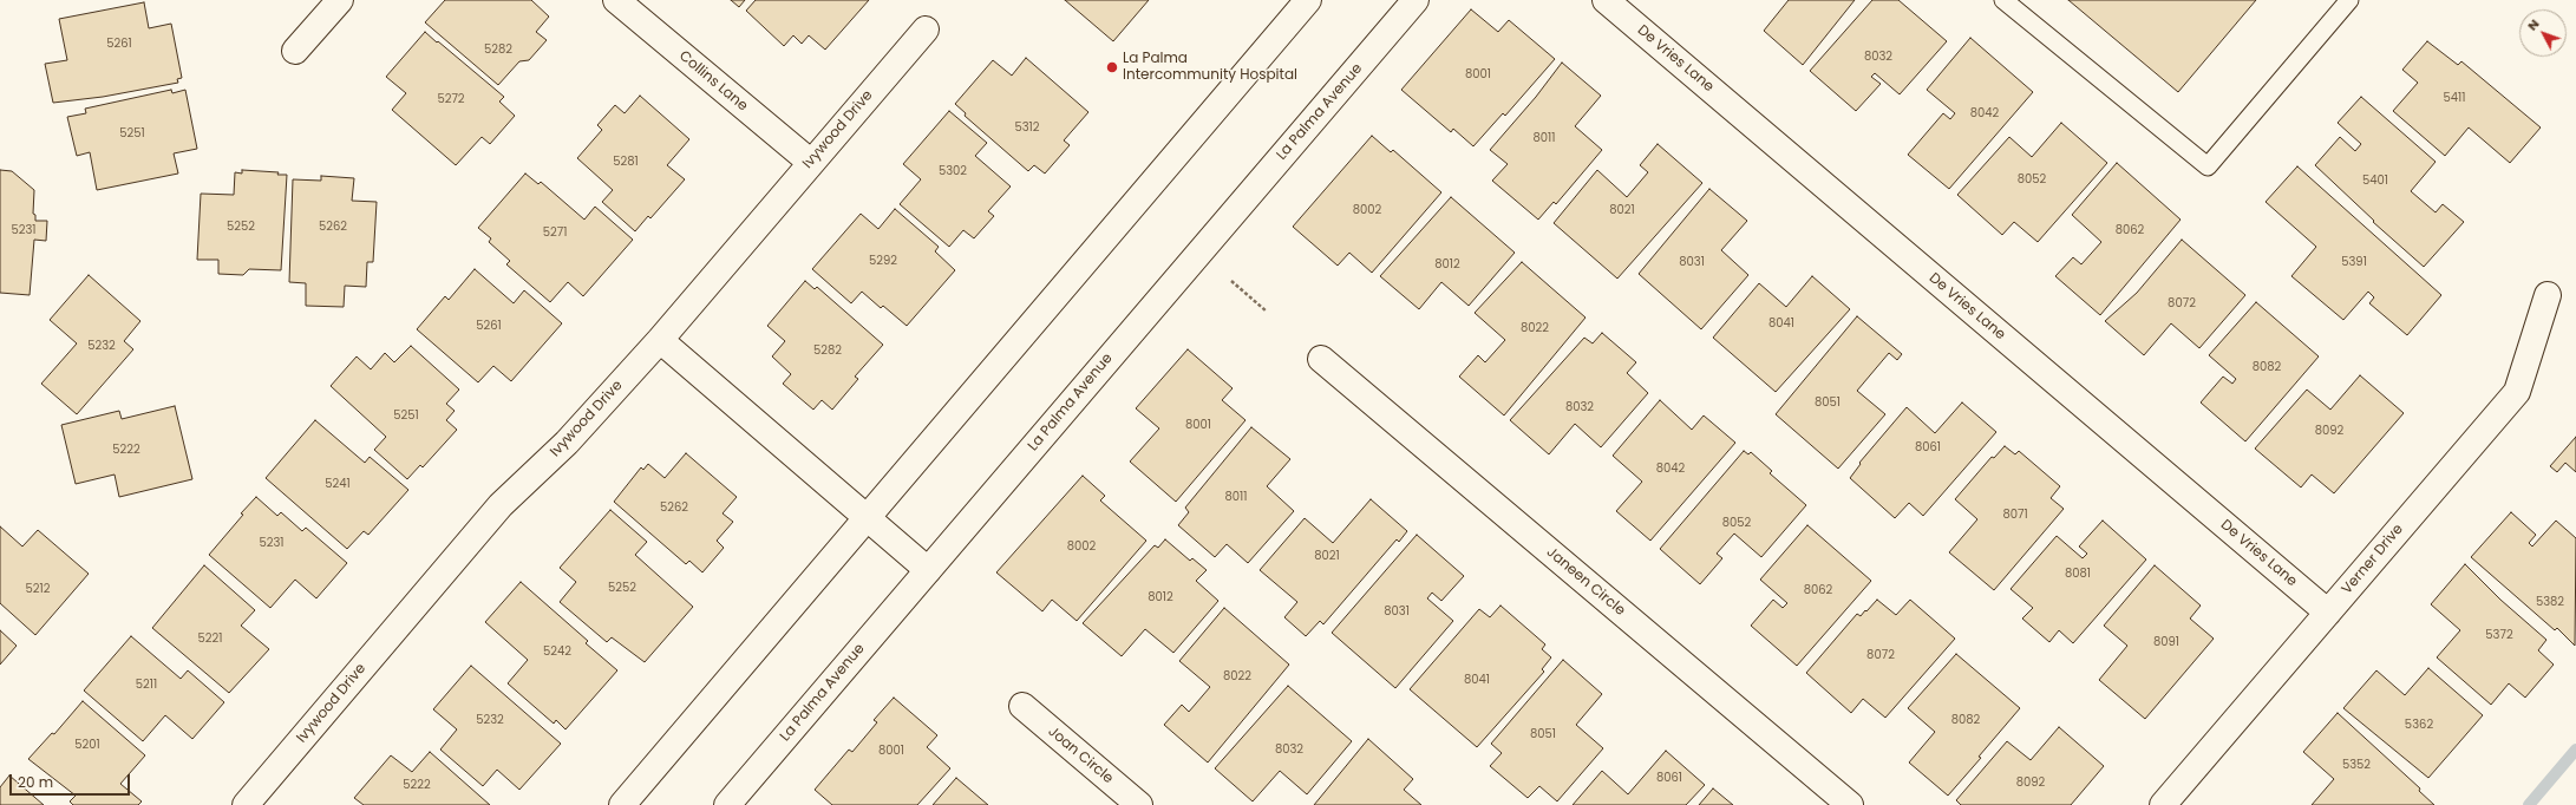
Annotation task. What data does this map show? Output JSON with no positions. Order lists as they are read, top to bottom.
{
  "streets": {
    "street": [
      "De Vries Lane",
      "Collins Lane",
      "La Palma Avenue",
      "Ivywood Drive",
      "Verner Drive",
      "Janeen Circle",
      "Joan Circle"
    ]
  },
  "crossings": [
    ["De Vries Lane", "Verner Drive"],
    ["Collins Lane", "Ivywood Drive"]
  ],
  "places": ["La Palma Intercommunity Hospital"],
  "house_numbers": [
    "5261",
    "5282",
    "8032",
    "8001",
    "5411",
    "5272",
    "8042",
    "5312",
    "5251",
    "8011",
    "5281",
    "5302",
    "8052",
    "5401",
    "8002",
    "8021",
    "5252",
    "5262",
    "5231",
    "8062",
    "5271",
    "5292",
    "8031",
    "5391",
    "8012",
    "8072",
    "8041",
    "5261",
    "8022",
    "5232",
    "5282",
    "8082",
    "8051",
    "8032",
    "5251",
    "8001",
    "8092",
    "8061",
    "5222",
    "8042",
    "5241",
    "8011",
    "5262",
    "8071",
    "8052",
    "5231",
    "8002",
    "8021",
    "8081",
    "5252",
    "5212",
    "8062",
    "8012",
    "5382",
    "8031",
    "5372",
    "5221",
    "8091",
    "5242",
    "8072",
    "8022",
    "8041",
    "5211",
    "5232",
    "8082",
    "5362",
    "8051",
    "5201",
    "8032",
    "8001",
    "5352",
    "8061",
    "8092",
    "5222"
  ],
  "scale_bar": "20 m",
  "north": "top left"
}
